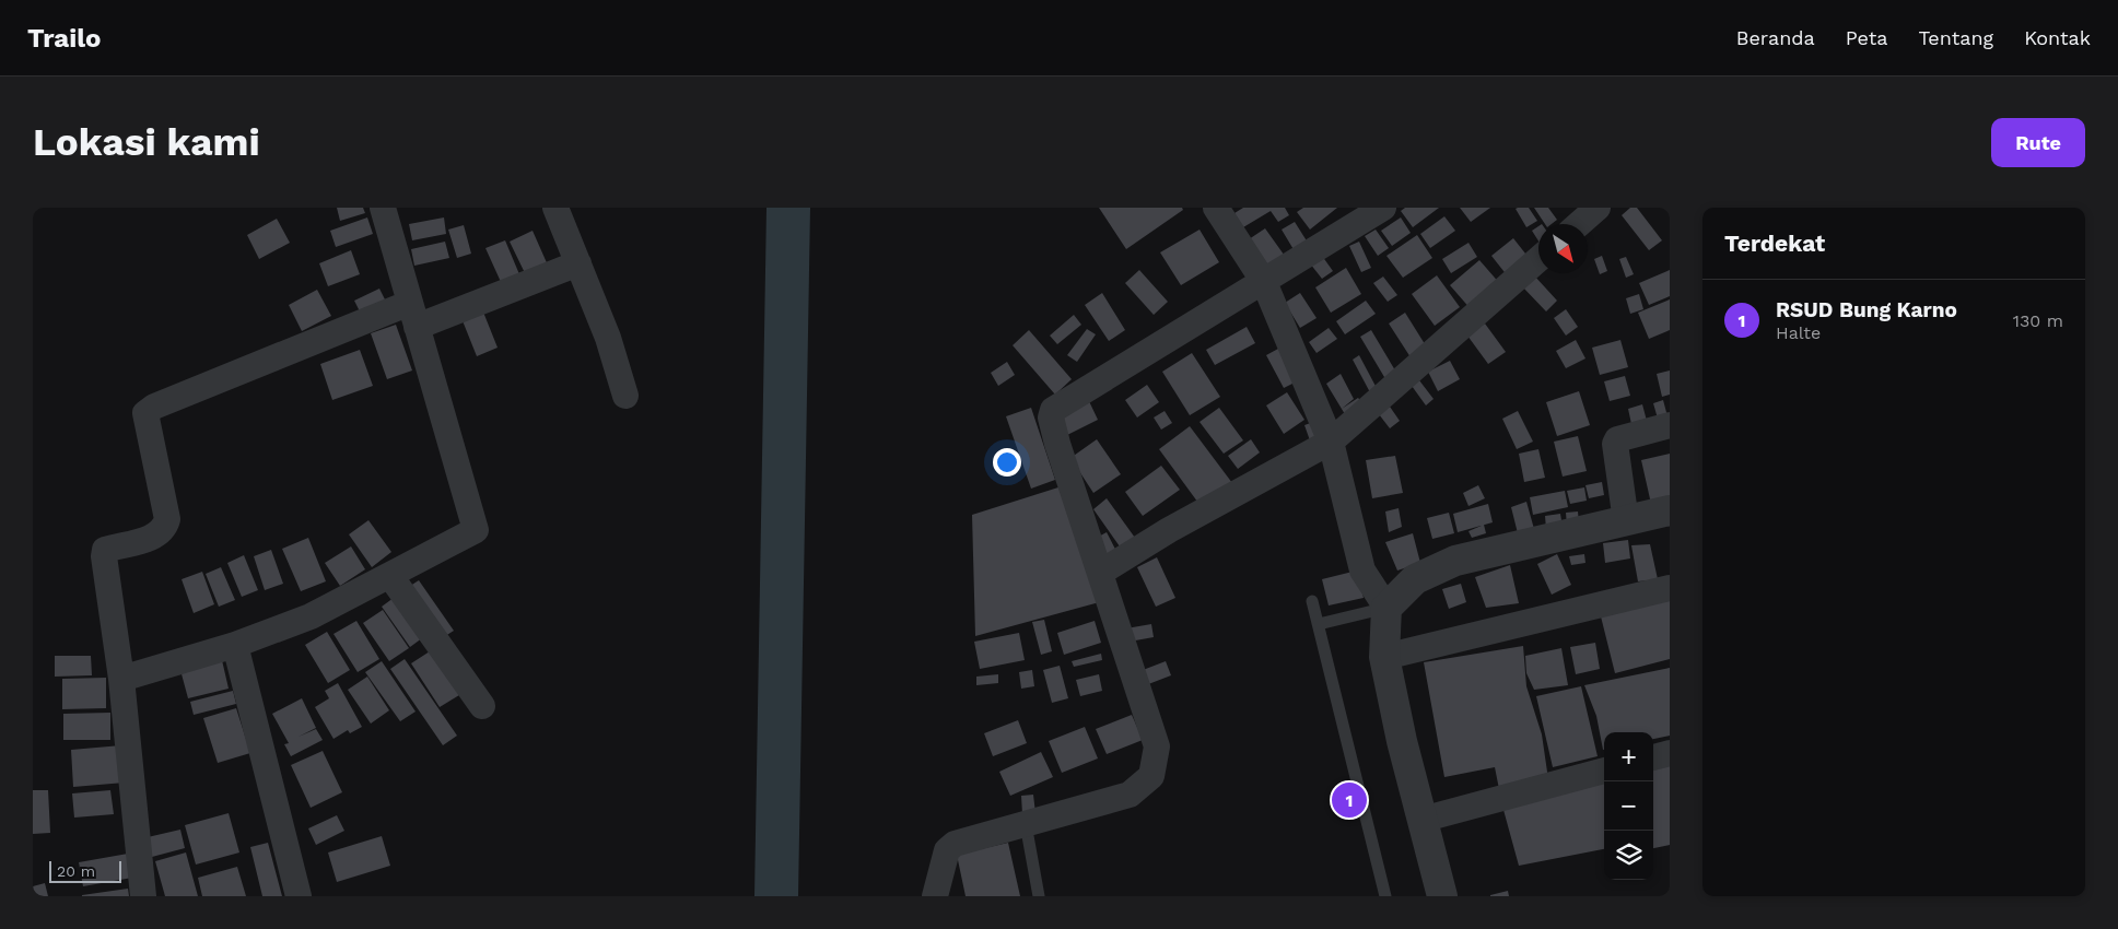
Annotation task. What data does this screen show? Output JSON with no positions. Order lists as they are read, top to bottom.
{
  "scale_bar": "20 m",
  "north": "bottom right",
  "page": {
    "header": "Trailo",
    "nav": [
      "Beranda",
      "Peta",
      "Tentang",
      "Kontak"
    ],
    "buttons": "Rute",
    "title": "Lokasi kami",
    "heading": "Terdekat",
    "list": [
      {
        "mark": "1",
        "name": "RSUD Bung Karno",
        "note": "Halte",
        "value": "130 m"
      }
    ],
    "map_buttons": ["+", "−"],
    "pins": "1",
    "scale": "20 m"
  }
}
